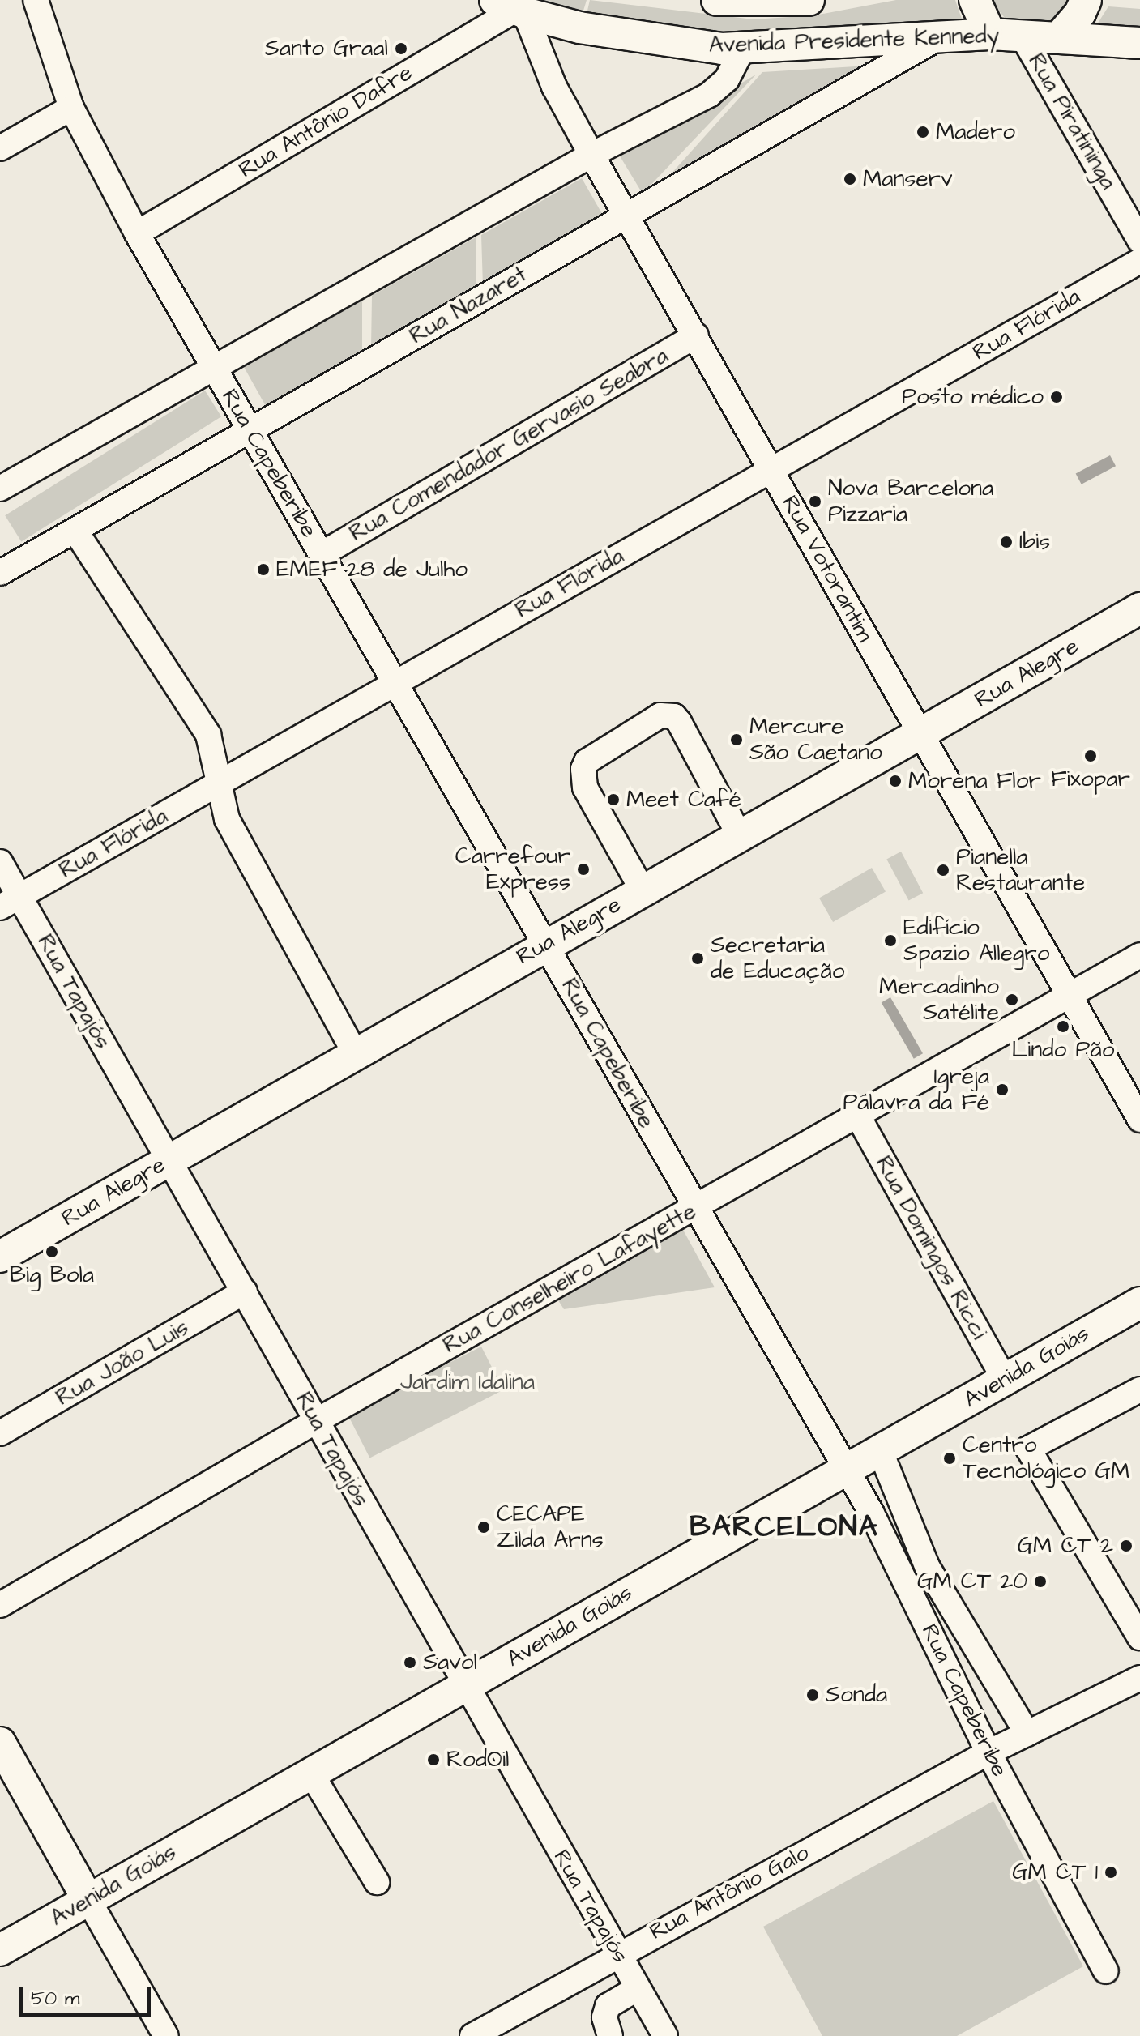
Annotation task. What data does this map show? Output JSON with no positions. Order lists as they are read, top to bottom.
{
  "streets": {
    "main road": ["Avenida Presidente Kennedy", "Rua Alegre", "Avenida Goiás"],
    "street": [
      "Rua Antônio Dafre",
      "Rua Piratininga",
      "Rua Nazaret",
      "Rua Flórida",
      "Rua Comendador Gervasio Seabra",
      "Rua Capeberibe",
      "Rua Votorantim",
      "Rua Tapajós",
      "Rua Domingos Ricci",
      "Rua Conselheiro Lafayette",
      "Rua João Luis",
      "Rua Antônio Galo"
    ]
  },
  "crossings": [
    ["Avenida Presidente Kennedy", "Rua Antônio Dafre"],
    ["Avenida Presidente Kennedy", "Rua Piratininga"],
    ["Avenida Presidente Kennedy", "Rua Nazaret"],
    ["Avenida Presidente Kennedy", "Rua Votorantim"],
    ["Rua Antônio Dafre", "Rua Capeberibe"],
    ["Rua Antônio Dafre", "Rua Votorantim"],
    ["Rua Nazaret", "Rua Capeberibe"],
    ["Rua Nazaret", "Rua Votorantim"],
    ["Rua Flórida", "Rua Capeberibe"],
    ["Rua Flórida", "Rua Votorantim"],
    ["Rua Flórida", "Rua Tapajós"],
    ["Rua Comendador Gervasio Seabra", "Rua Capeberibe"],
    ["Rua Comendador Gervasio Seabra", "Rua Votorantim"],
    ["Rua Capeberibe", "Rua Alegre"],
    ["Rua Capeberibe", "Rua Conselheiro Lafayette"],
    ["Rua Capeberibe", "Avenida Goiás"],
    ["Rua Capeberibe", "Rua Antônio Galo"],
    ["Rua Votorantim", "Rua Alegre"],
    ["Rua Votorantim", "Rua Conselheiro Lafayette"],
    ["Rua Alegre", "Rua Tapajós"],
    ["Rua Tapajós", "Rua Conselheiro Lafayette"],
    ["Rua Tapajós", "Rua João Luis"],
    ["Rua Tapajós", "Avenida Goiás"],
    ["Rua Tapajós", "Rua Antônio Galo"],
    ["Rua Domingos Ricci", "Rua Conselheiro Lafayette"],
    ["Rua Domingos Ricci", "Avenida Goiás"]
  ],
  "districts": ["BARCELONA"],
  "parks": ["Jardim Idalina"],
  "places": [
    "Santo Graal",
    "Madero",
    "Manserv",
    "Posto médico",
    "Nova Barcelona Pizzaria",
    "Ibis",
    "EMEF 28 de Julho",
    "Mercure São Caetano",
    "Fixopar",
    "Morena Flor",
    "Meet Café",
    "Carrefour Express",
    "Pianella Restaurante",
    "Edifício Spazio Allegro",
    "Secretaria de Educação",
    "Mercadinho Satélite",
    "Lindo Pão",
    "Igreja Palavra da Fé",
    "Big Bola",
    "Centro Tecnológico GM",
    "CECAPE Zilda Arns",
    "GM CT 2",
    "GM CT 20",
    "Savol",
    "Sonda",
    "RodOil",
    "GM CT 1"
  ],
  "scale_bar": "50 m"
}
